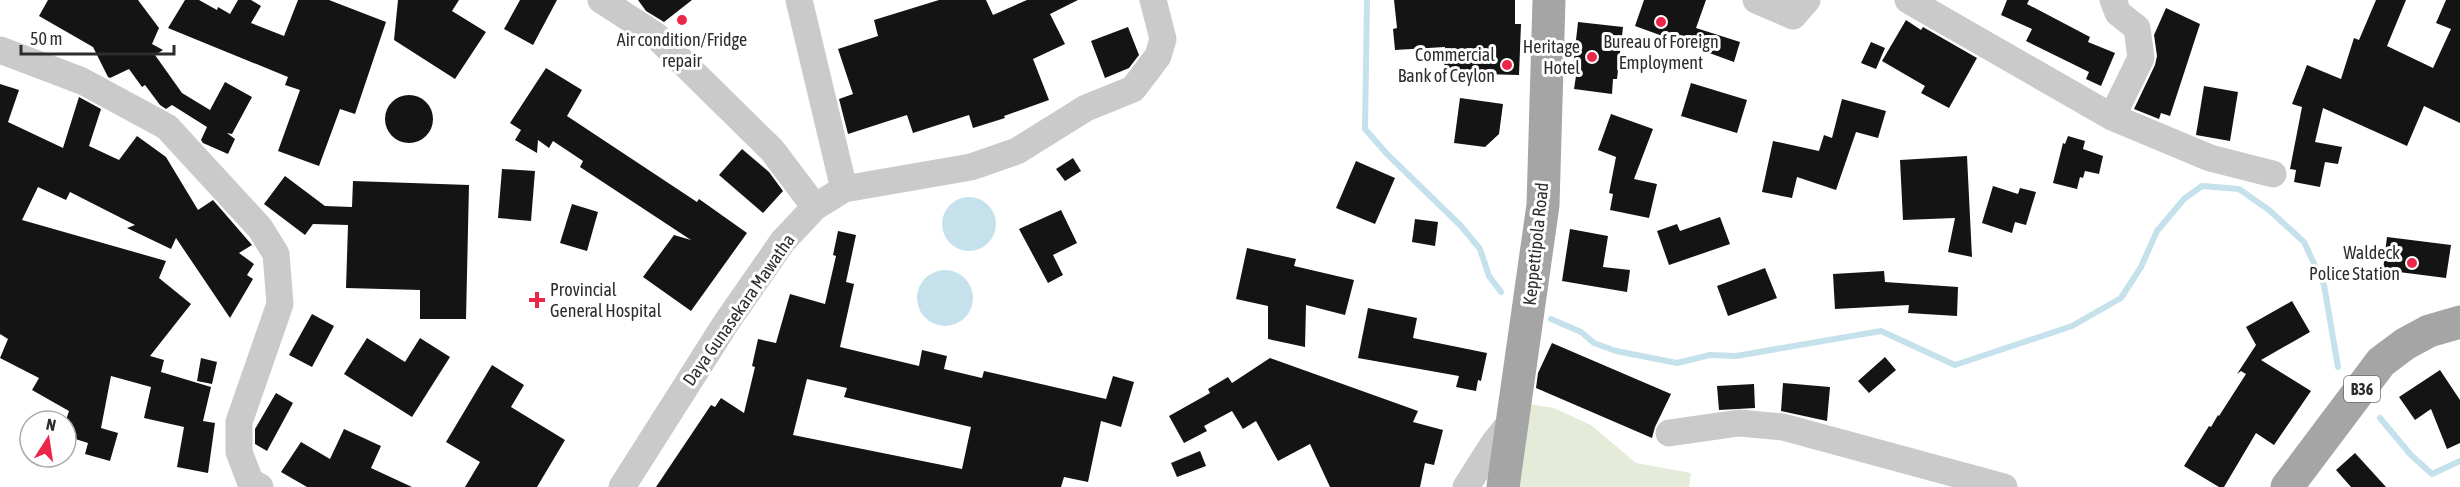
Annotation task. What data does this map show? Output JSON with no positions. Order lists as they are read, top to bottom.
{
  "streets": {
    "main road": ["Keppettipola Road", "B36"],
    "street": ["Daya Gunasekara Mawatha"]
  },
  "places": {
    "other": [
      "Air condition/Fridge repair",
      "Bureau of Foreign Employment",
      "Heritage Hotel",
      "Commercial Bank of Ceylon",
      "Waldeck Police Station"
    ],
    "health": ["Provincial General Hospital"]
  },
  "scale_bar": "50 m",
  "north": "top"
}
